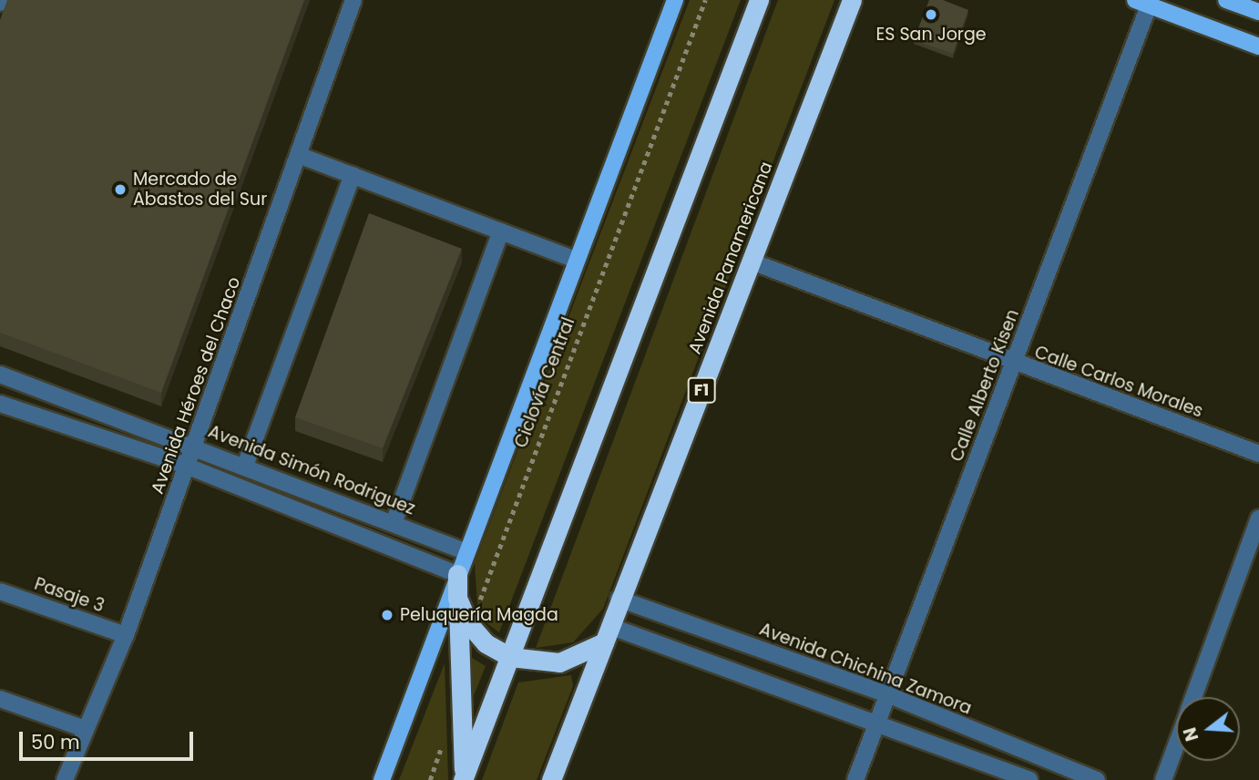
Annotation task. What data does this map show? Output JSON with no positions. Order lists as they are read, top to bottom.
{
  "streets": {
    "highway": ["Avenida Panamericana", "F1"],
    "street": [
      "Calle Carlos Morales",
      "Avenida Héroes del Chaco",
      "Calle Alberto Kisen",
      "Avenida Simón Rodriguez",
      "Pasaje 3",
      "Avenida Chichina Zamora"
    ],
    "path": ["Ciclovía Central"]
  },
  "crossings": [
    ["Avenida Panamericana", "Calle Carlos Morales"],
    ["Avenida Panamericana", "Avenida Chichina Zamora"],
    ["Calle Carlos Morales", "Calle Alberto Kisen"],
    ["Avenida Héroes del Chaco", "Avenida Simón Rodriguez"],
    ["Avenida Héroes del Chaco", "Pasaje 3"],
    ["Calle Alberto Kisen", "Avenida Chichina Zamora"]
  ],
  "places": ["ES San Jorge", "Mercado de Abastos del Sur", "Peluquería Magda"],
  "scale_bar": "50 m",
  "north": "left"
}
